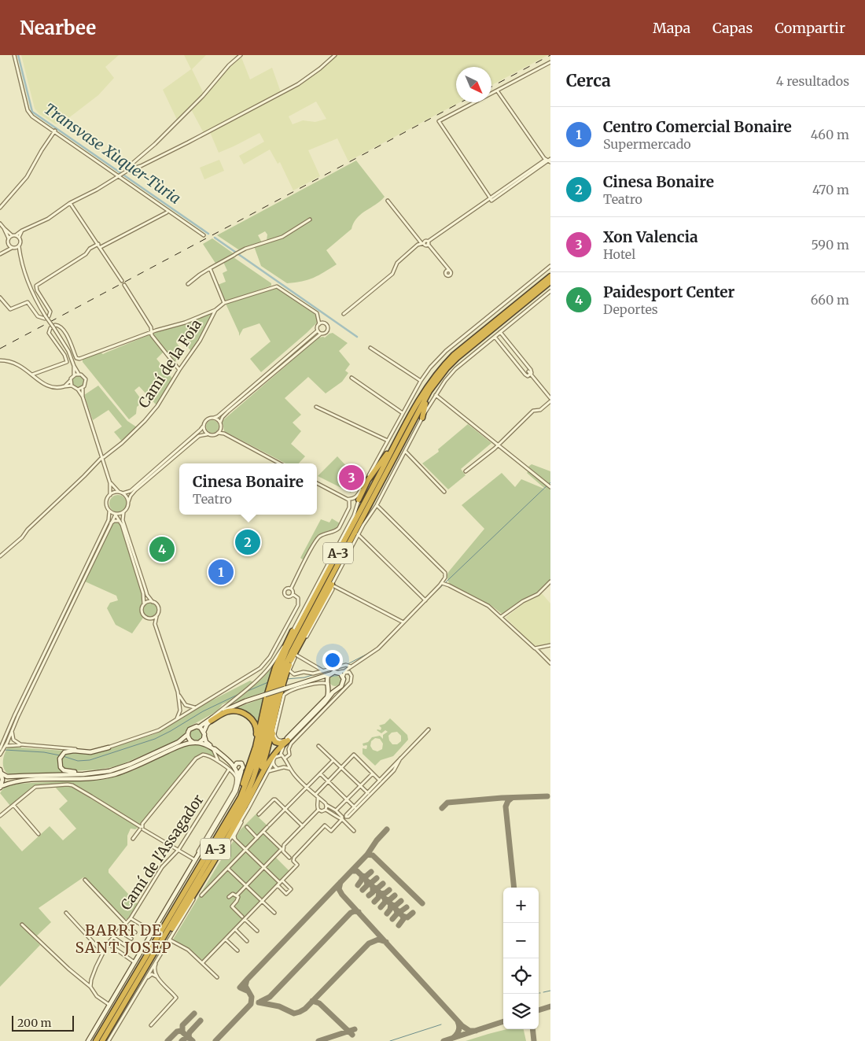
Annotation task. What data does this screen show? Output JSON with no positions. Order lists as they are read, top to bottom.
{
  "streets": {
    "highway": ["A-3"],
    "street": ["Camí de la Foia", "Camí de l'Assagador"]
  },
  "districts": ["BARRI DE SANT JOSEP"],
  "water": ["Transvase Xùquer-Tùria"],
  "scale_bar": "200 m",
  "north": "bottom right",
  "page": {
    "header": "Nearbee",
    "nav": ["Mapa", "Capas", "Compartir"],
    "heading": ["Cerca", "4 resultados"],
    "list": [
      {
        "mark": "1",
        "name": "Centro Comercial Bonaire",
        "note": "Supermercado",
        "value": "460 m"
      },
      {
        "mark": "2",
        "name": "Cinesa Bonaire",
        "note": "Teatro",
        "value": "470 m"
      },
      {
        "mark": "3",
        "name": "Xon Valencia",
        "note": "Hotel",
        "value": "590 m"
      },
      {
        "mark": "4",
        "name": "Paidesport Center",
        "note": "Deportes",
        "value": "660 m"
      }
    ],
    "popup": ["Cinesa Bonaire", "Teatro"],
    "pins": [
      "3",
      "2",
      "4",
      "1"
    ],
    "map_buttons": ["+", "−"],
    "scale": "200 m"
  }
}
